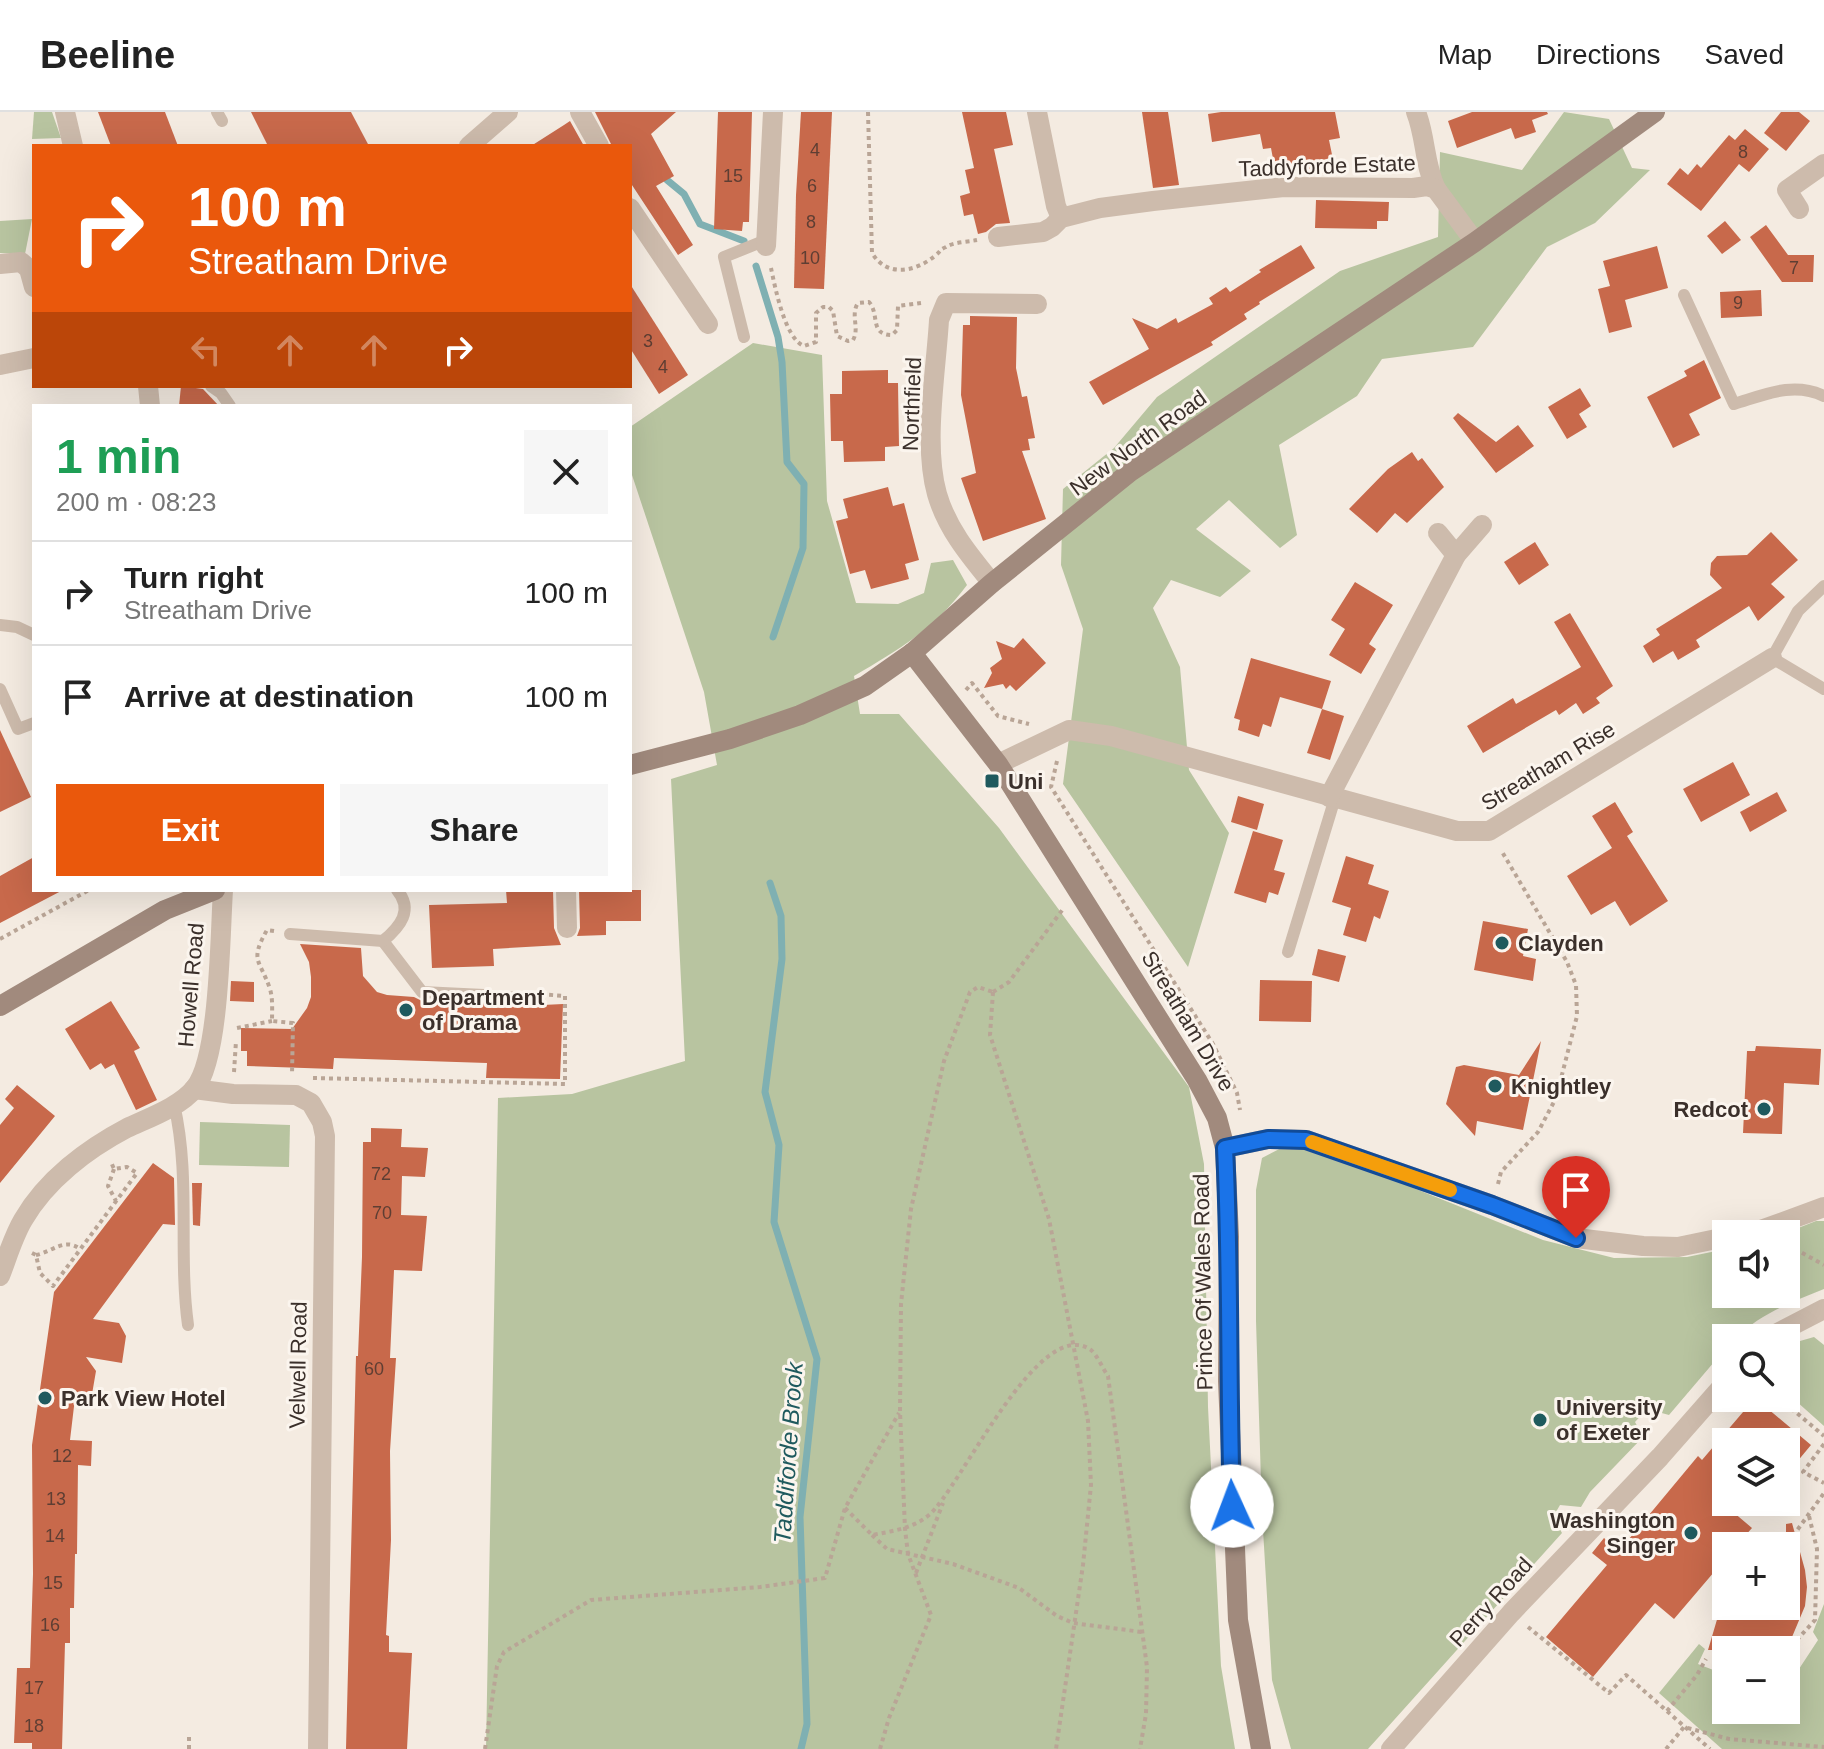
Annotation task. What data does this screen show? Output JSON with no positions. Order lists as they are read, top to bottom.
{
  "streets": {
    "main road": ["New North Road", "Streatham Drive", "Prince Of Wales Road"],
    "street": [
      "Taddyforde Estate",
      "Northfield",
      "Streatham Rise",
      "Howell Road",
      "Velwell Road",
      "Perry Road"
    ]
  },
  "crossings": [
    ["Taddyforde Estate", "New North Road"],
    ["Northfield", "New North Road"],
    ["New North Road", "Streatham Drive"],
    ["Streatham Rise", "Streatham Drive"],
    ["Howell Road", "Velwell Road"],
    ["Streatham Drive", "Prince Of Wales Road"]
  ],
  "water": ["Taddiforde Brook"],
  "places": {
    "transit": ["Uni"],
    "other": [
      "Clayden",
      "Department of Drama",
      "Knightley",
      "Redcot",
      "Park View Hotel",
      "University of Exeter",
      "Washington Singer"
    ]
  },
  "house_numbers": [
    "4",
    "8",
    "15",
    "6",
    "8",
    "10",
    "7",
    "9",
    "3",
    "4",
    "72",
    "70",
    "60",
    "12",
    "13",
    "14",
    "15",
    "16",
    "17",
    "18"
  ],
  "page": {
    "header": "Beeline",
    "nav": ["Map", "Directions", "Saved"],
    "turn": ["100 m", "Streatham Drive"],
    "heading": ["1 min", "200 m · 08:23"],
    "list": [
      {
        "name": "Turn right",
        "note": "Streatham Drive",
        "value": "100 m"
      },
      {
        "name": "Arrive at destination",
        "value": "100 m"
      }
    ],
    "buttons": ["Exit", "Share"],
    "map_buttons": ["+", "−"]
  }
}
